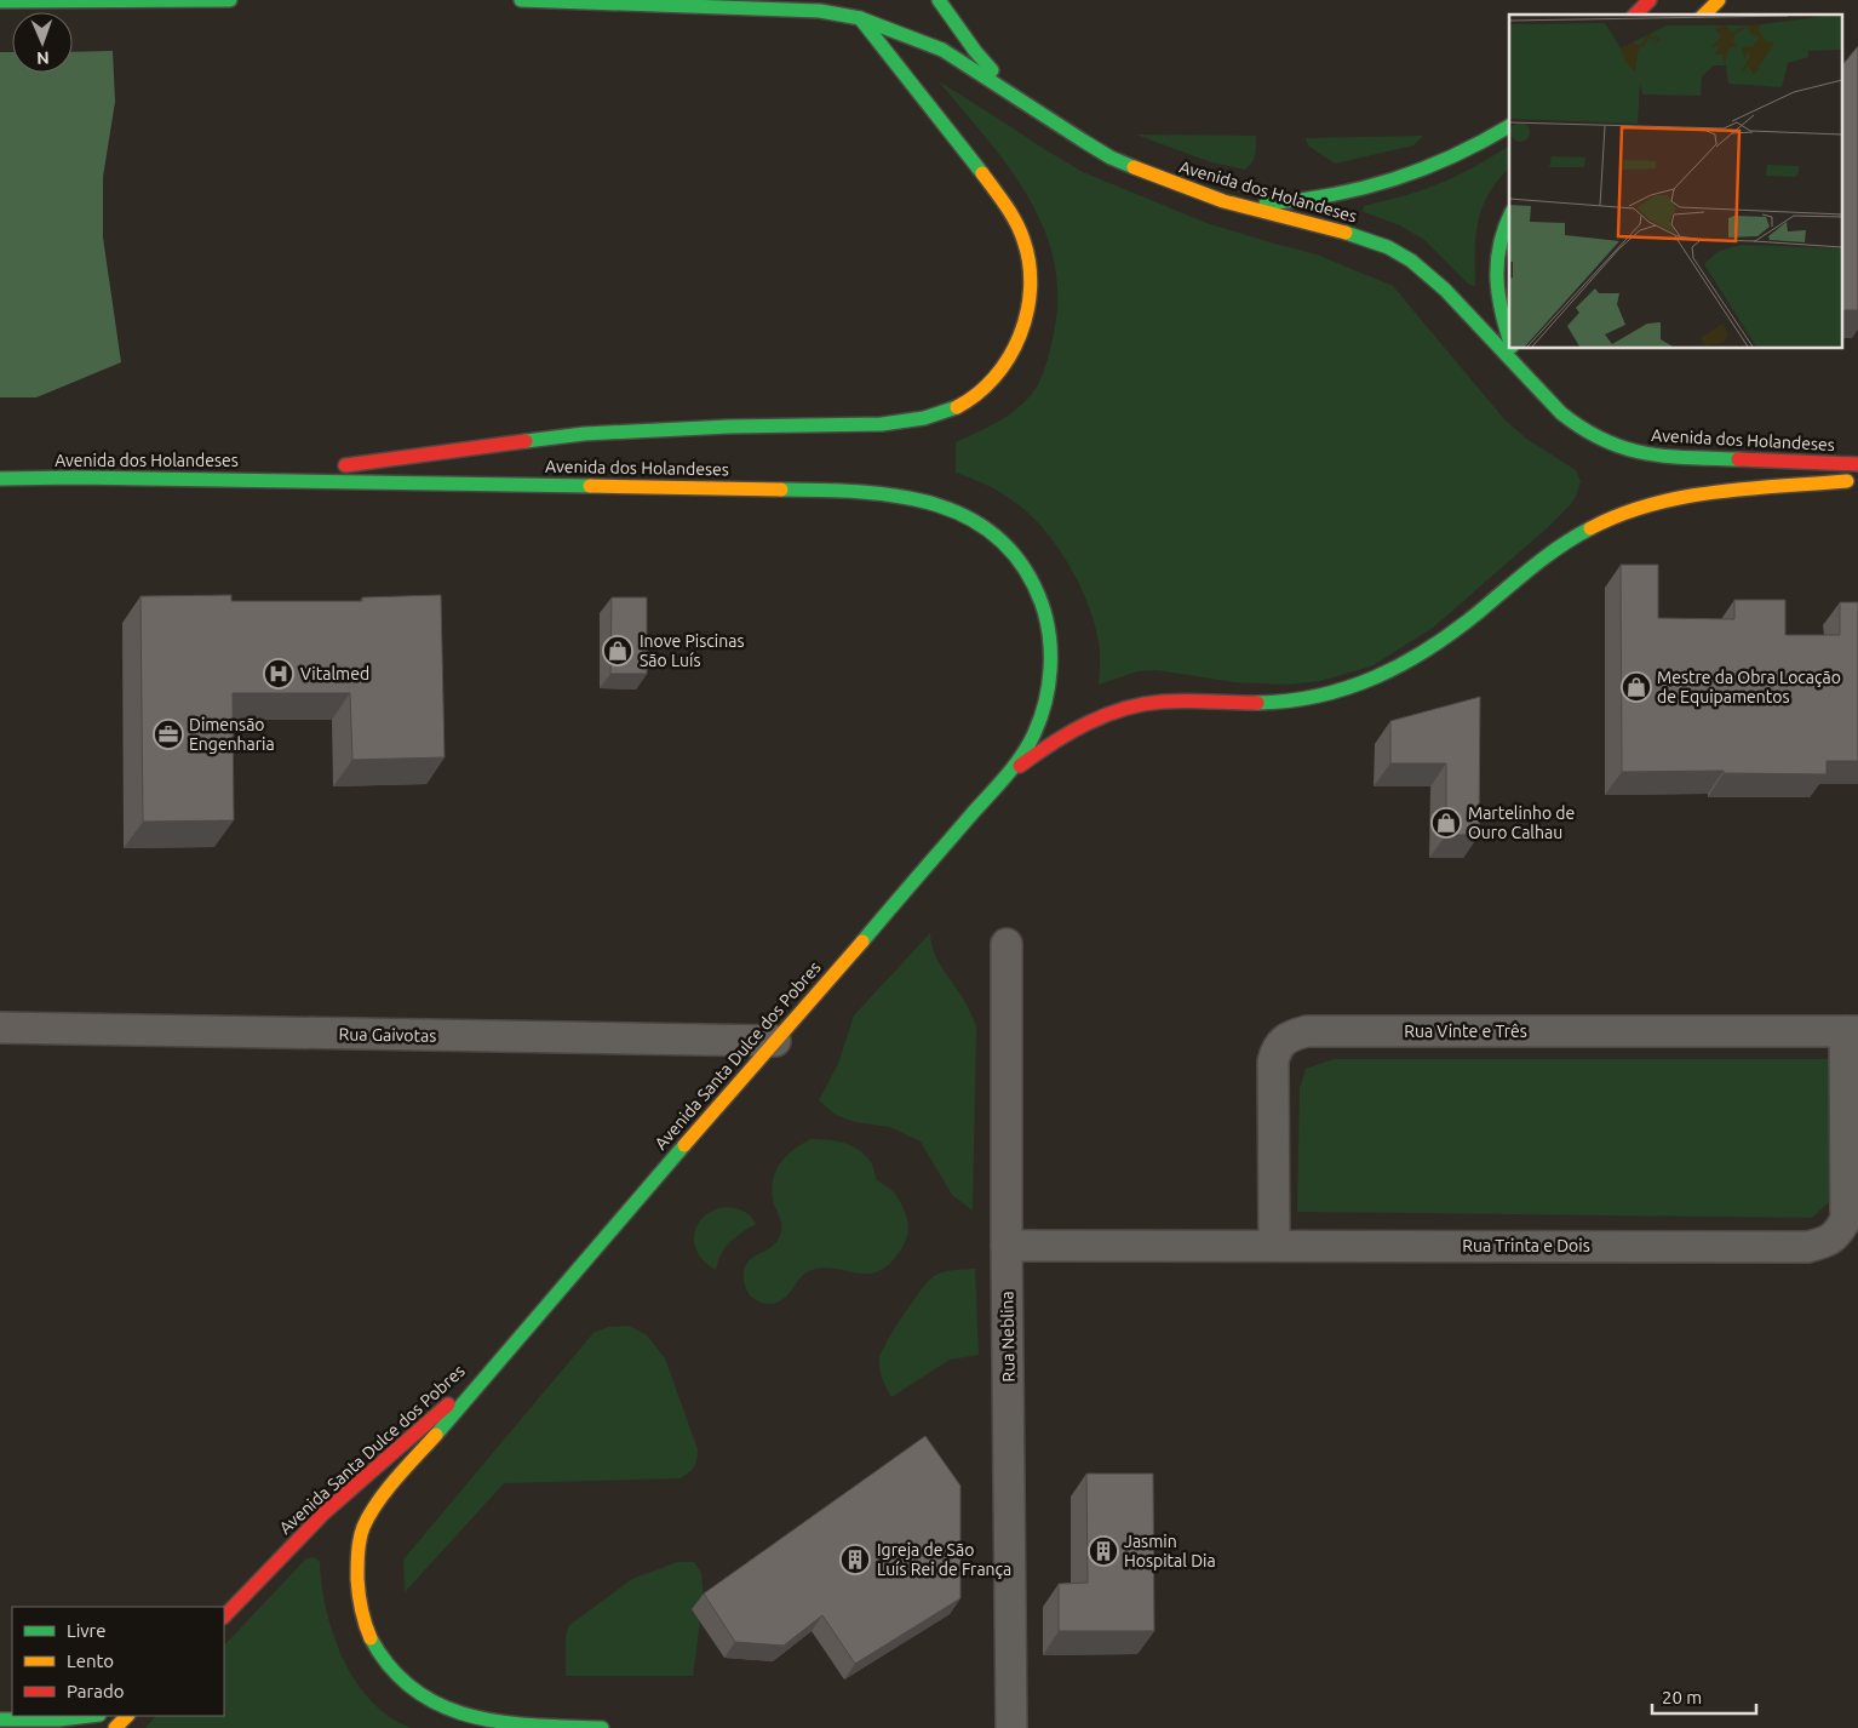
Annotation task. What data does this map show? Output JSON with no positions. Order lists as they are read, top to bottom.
{
  "streets": {
    "main road": ["Avenida dos Holandeses", "Avenida Santa Dulce dos Pobres"],
    "street": [
      "Rua Vinte e Três",
      "Rua Gaivotas",
      "Rua Trinta e Dois",
      "Rua Neblina"
    ]
  },
  "crossings": [
    ["Avenida dos Holandeses", "Avenida Santa Dulce dos Pobres"],
    ["Rua Vinte e Três", "Rua Trinta e Dois"],
    ["Rua Gaivotas", "Avenida Santa Dulce dos Pobres"],
    ["Rua Trinta e Dois", "Rua Neblina"]
  ],
  "places": {
    "shop": ["Inove Piscinas São Luís", "Mestre da Obra Locação de Equipamentos", "Martelinho de Ouro Calhau"],
    "hospital": ["Vitalmed"],
    "office": ["Dimensão Engenharia"],
    "building": ["Jasmin Hospital Dia", "Igreja de São Luís Rei de França"]
  },
  "legend": ["Livre", "Lento", "Parado"],
  "scale_bar": "20 m",
  "north": "bottom"
}
